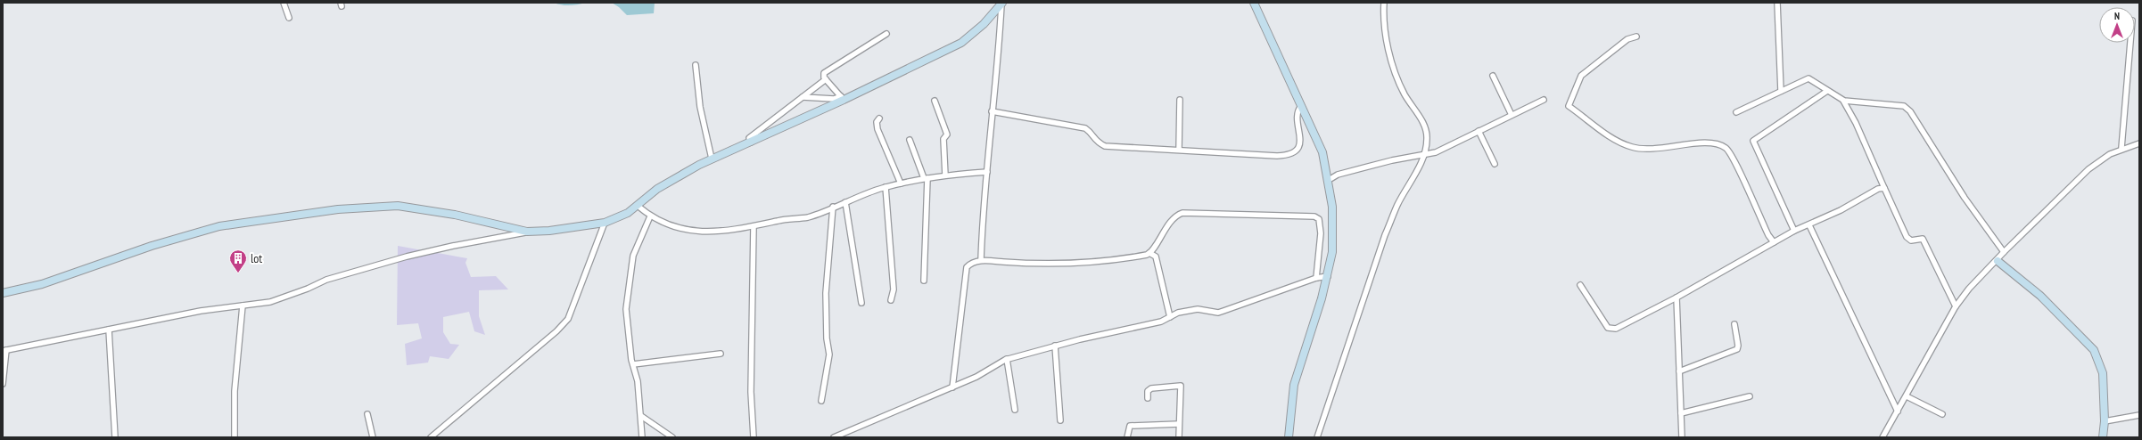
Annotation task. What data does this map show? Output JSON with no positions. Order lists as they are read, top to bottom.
{
  "places": {
    "building": ["lot"]
  },
  "north": "top"
}
